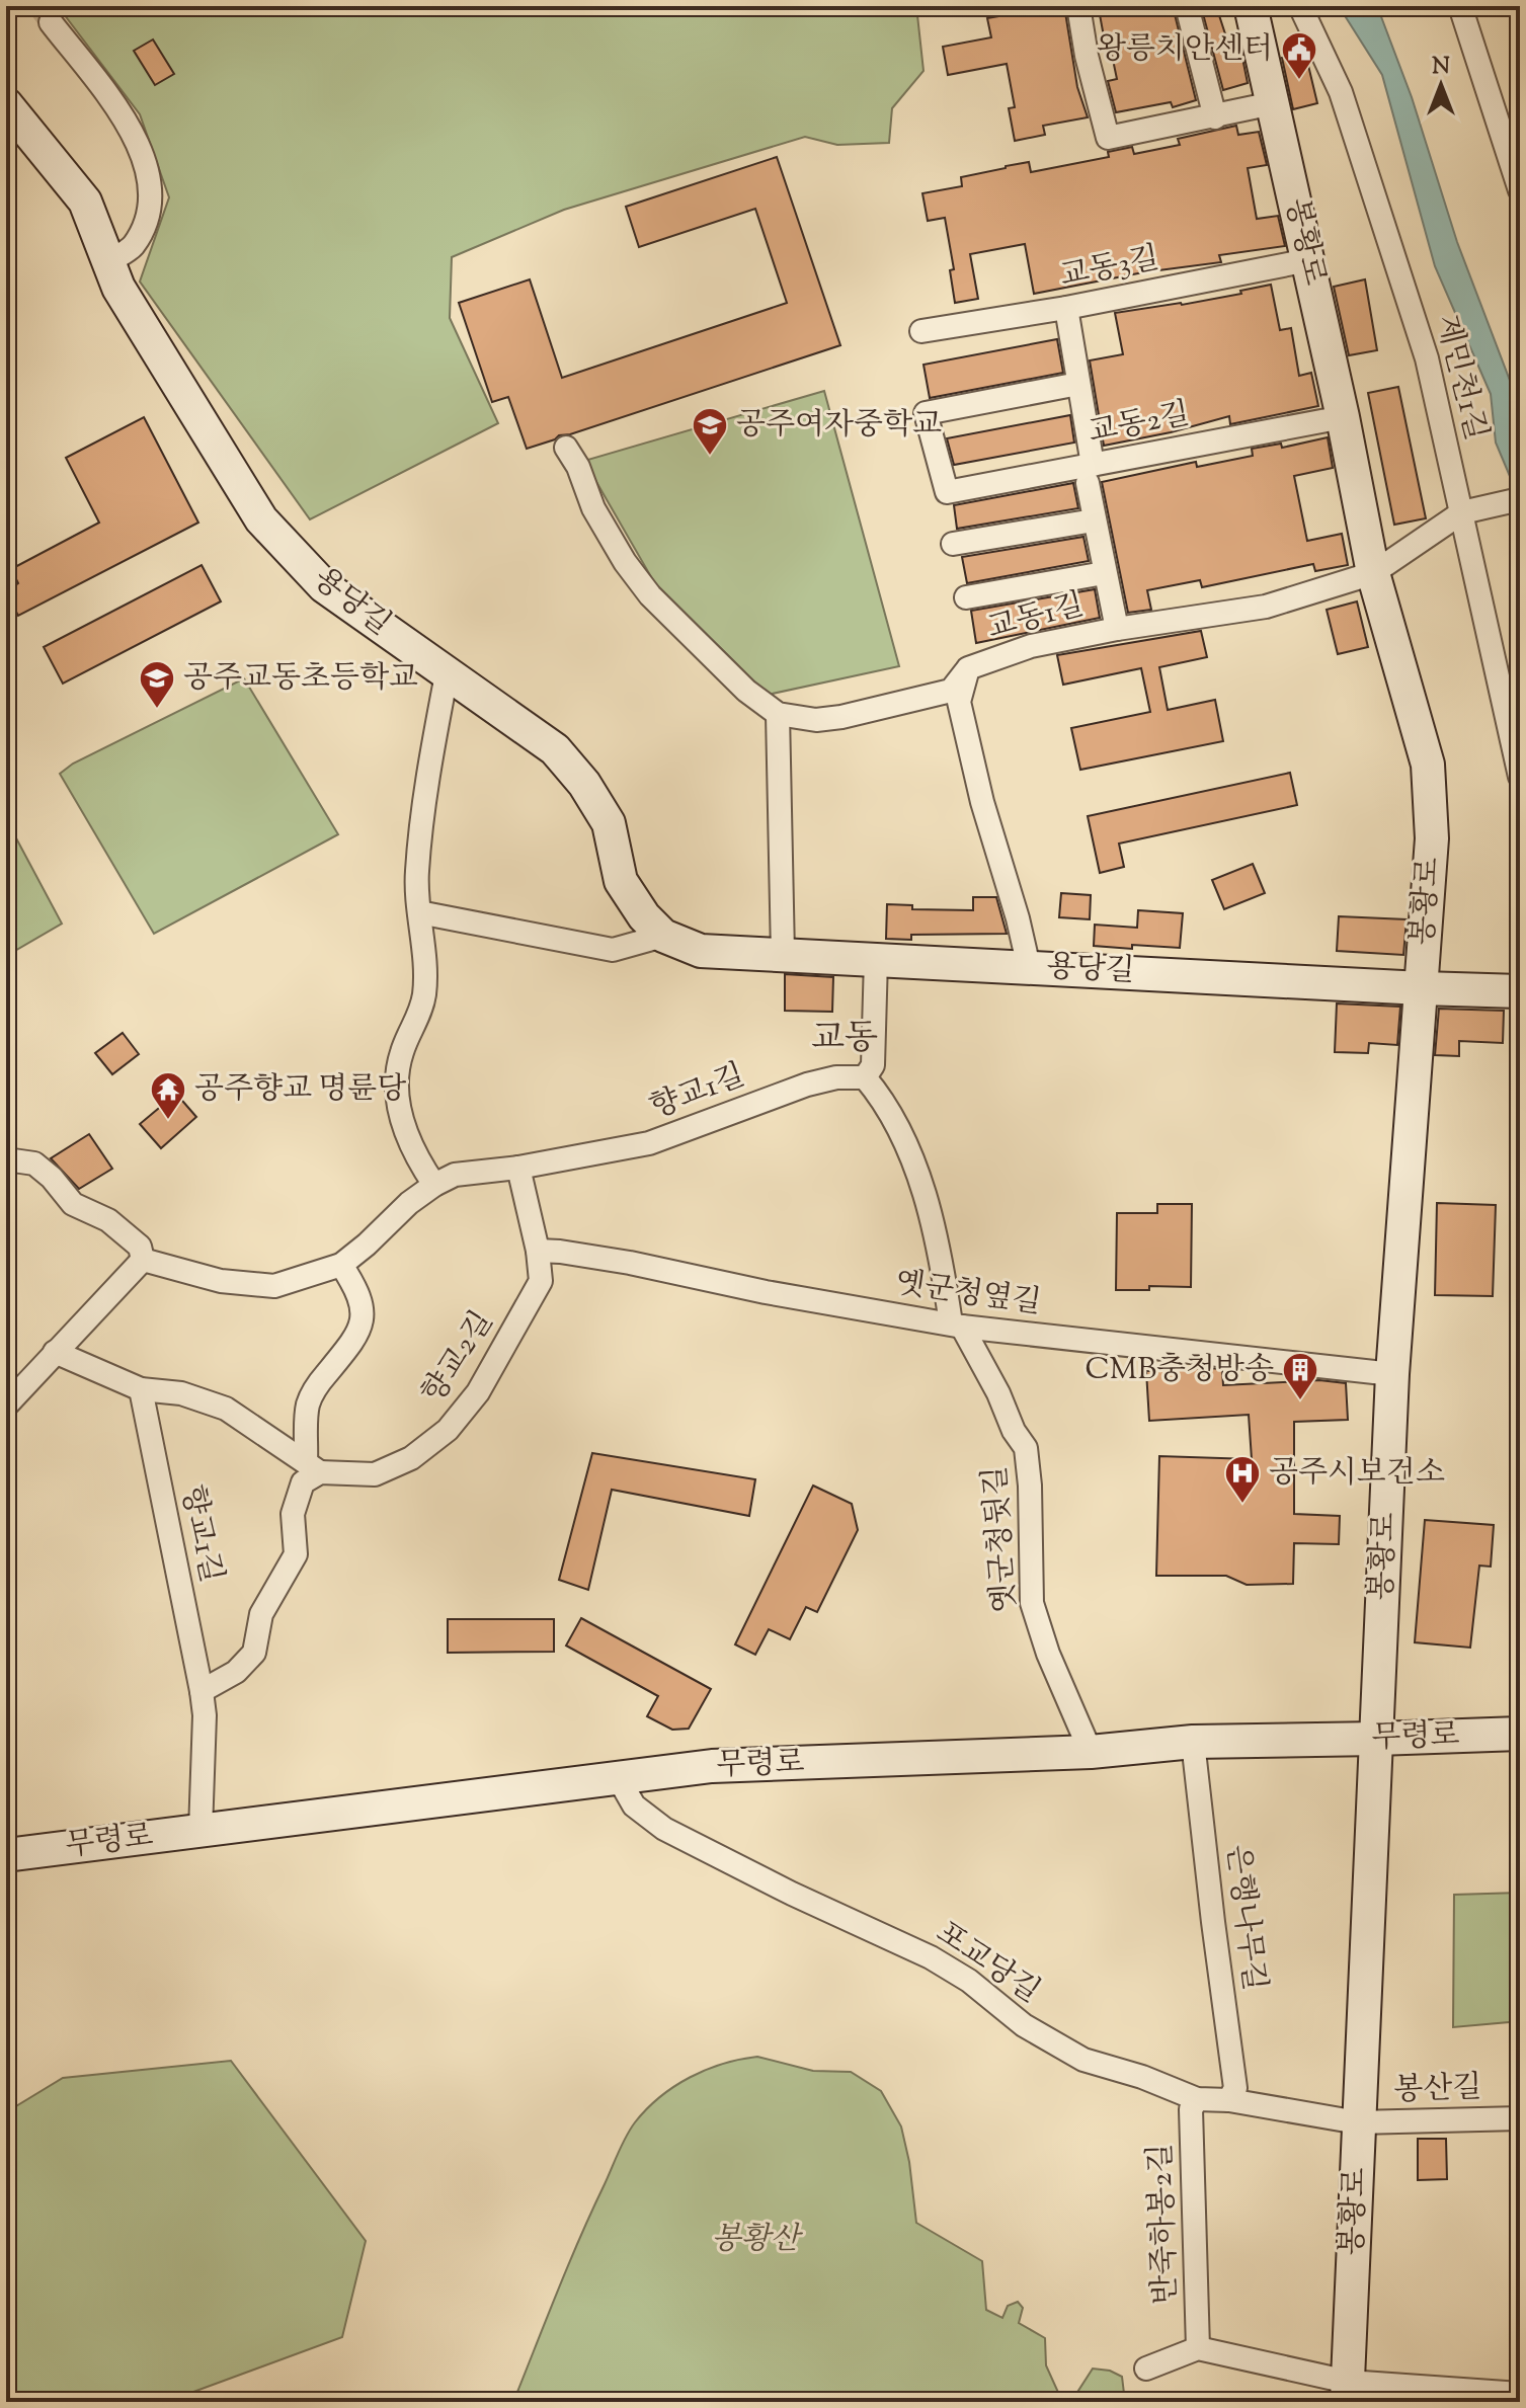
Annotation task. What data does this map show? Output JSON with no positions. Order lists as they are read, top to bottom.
{
  "streets": {
    "main road": ["봉황로", "용당길", "무령로"],
    "street": [
      "교동3길",
      "제민천1길",
      "교동2길",
      "교동1길",
      "향교1길",
      "옛군청옆길",
      "향교2길",
      "옛군청뒷길",
      "은행나무길",
      "포교당길",
      "봉산길",
      "반죽하봉2길"
    ]
  },
  "crossings": [
    ["봉황로", "교동3길"],
    ["봉황로", "교동2길"],
    ["봉황로", "용당길"],
    ["봉황로", "교동1길"],
    ["봉황로", "옛군청옆길"],
    ["봉황로", "무령로"],
    ["봉황로", "포교당길"],
    ["봉황로", "봉산길"],
    ["용당길", "교동1길"],
    ["향교1길", "향교2길"],
    ["향교1길", "옛군청뒷길"],
    ["옛군청옆길", "향교2길"],
    ["옛군청옆길", "옛군청뒷길"],
    ["옛군청뒷길", "무령로"],
    ["무령로", "은행나무길"],
    ["무령로", "포교당길"],
    ["은행나무길", "포교당길"],
    ["포교당길", "봉산길"],
    ["포교당길", "반죽하봉2길"]
  ],
  "districts": ["교동"],
  "parks": ["봉황산"],
  "places": {
    "public building": ["왕릉치안센터"],
    "school or university": ["공주여자중학교", "공주교동초등학교"],
    "temple": ["공주향교 명륜당"],
    "building": ["CMB충청방송"],
    "hospital": ["공주시보건소"]
  },
  "north": "top"
}
